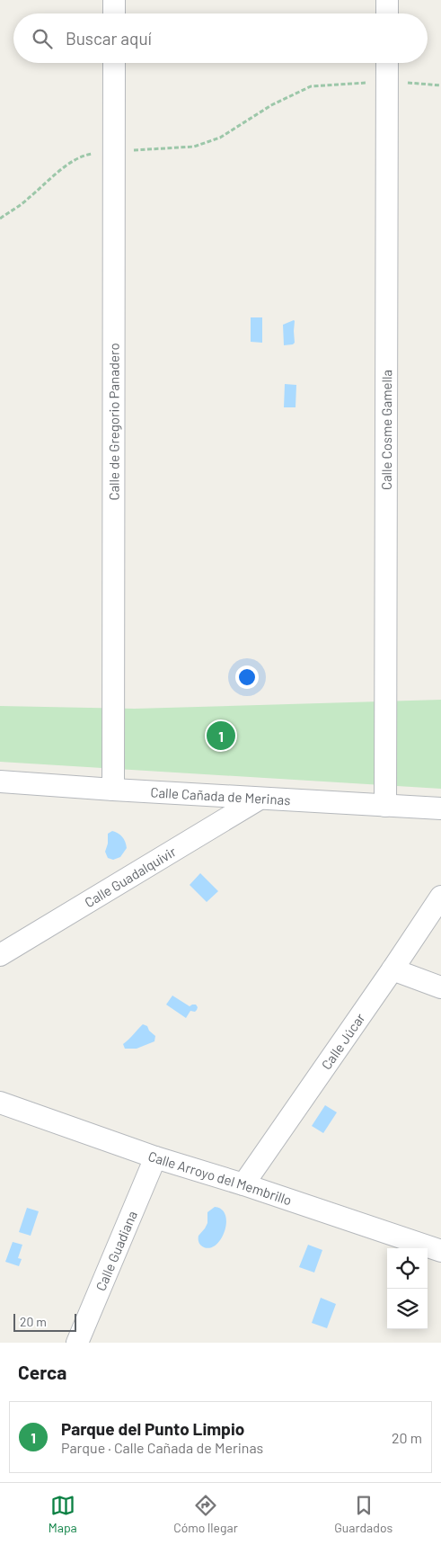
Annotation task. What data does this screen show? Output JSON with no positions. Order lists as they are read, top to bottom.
{
  "streets": {
    "street": [
      "Calle de Gregorio Panadero",
      "Calle Cosme Gamella",
      "Calle Cañada de Merinas",
      "Calle Guadalquivir",
      "Calle Júcar",
      "Calle Arroyo del Membrillo",
      "Calle Guadiana"
    ]
  },
  "crossings": [
    ["Calle de Gregorio Panadero", "Calle Cañada de Merinas"],
    ["Calle Cosme Gamella", "Calle Cañada de Merinas"],
    ["Calle Cañada de Merinas", "Calle Guadalquivir"],
    ["Calle Júcar", "Calle Arroyo del Membrillo"],
    ["Calle Arroyo del Membrillo", "Calle Guadiana"]
  ],
  "scale_bar": "20 m",
  "page": {
    "search": "Buscar aquí",
    "pins": "1",
    "scale": "20 m",
    "heading": "Cerca",
    "list": [
      {
        "mark": "1",
        "name": "Parque del Punto Limpio",
        "note": "Parque · Calle Cañada de Merinas",
        "value": "20 m"
      }
    ],
    "nav": ["Mapa", "Cómo llegar", "Guardados"]
  }
}
